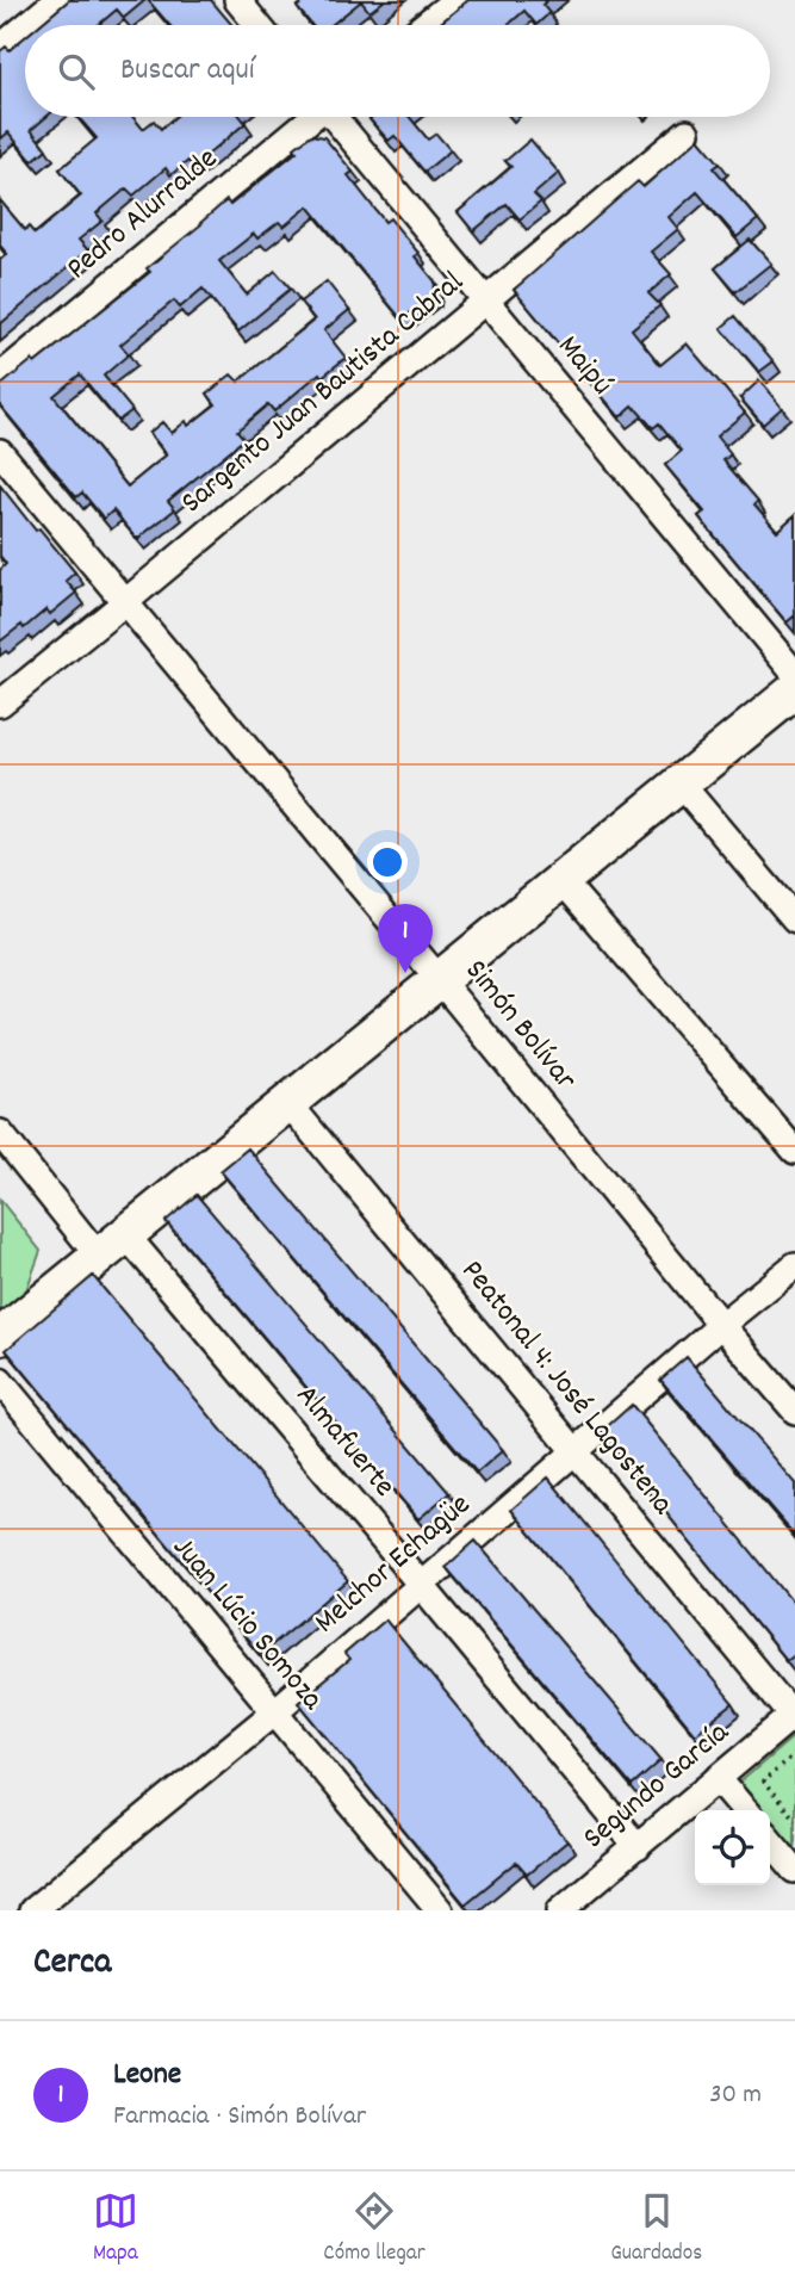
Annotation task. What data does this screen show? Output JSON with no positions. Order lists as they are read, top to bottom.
{
  "streets": {
    "street": [
      "Pedro Alurralde",
      "Maipú",
      "Sargento Juan Bautista Cabral",
      "Simón Bolívar",
      "Peatonal 4: José Lagostena",
      "Almafuerte",
      "Melchor Echagüe",
      "Juan Lúcio Somoza",
      "Segundo García"
    ]
  },
  "crossings": [
    ["Maipú", "Sargento Juan Bautista Cabral"],
    ["Sargento Juan Bautista Cabral", "Simón Bolívar"],
    ["Simón Bolívar", "Melchor Echagüe"],
    ["Peatonal 4: José Lagostena", "Melchor Echagüe"],
    ["Peatonal 4: José Lagostena", "Segundo García"],
    ["Almafuerte", "Melchor Echagüe"],
    ["Almafuerte", "Segundo García"],
    ["Melchor Echagüe", "Juan Lúcio Somoza"]
  ],
  "page": {
    "search": "Buscar aquí",
    "pins": "1",
    "heading": "Cerca",
    "list": [
      {
        "mark": "1",
        "name": "Leone",
        "note": "Farmacia · Simón Bolívar",
        "value": "30 m"
      }
    ],
    "nav": ["Mapa", "Cómo llegar", "Guardados"]
  }
}
